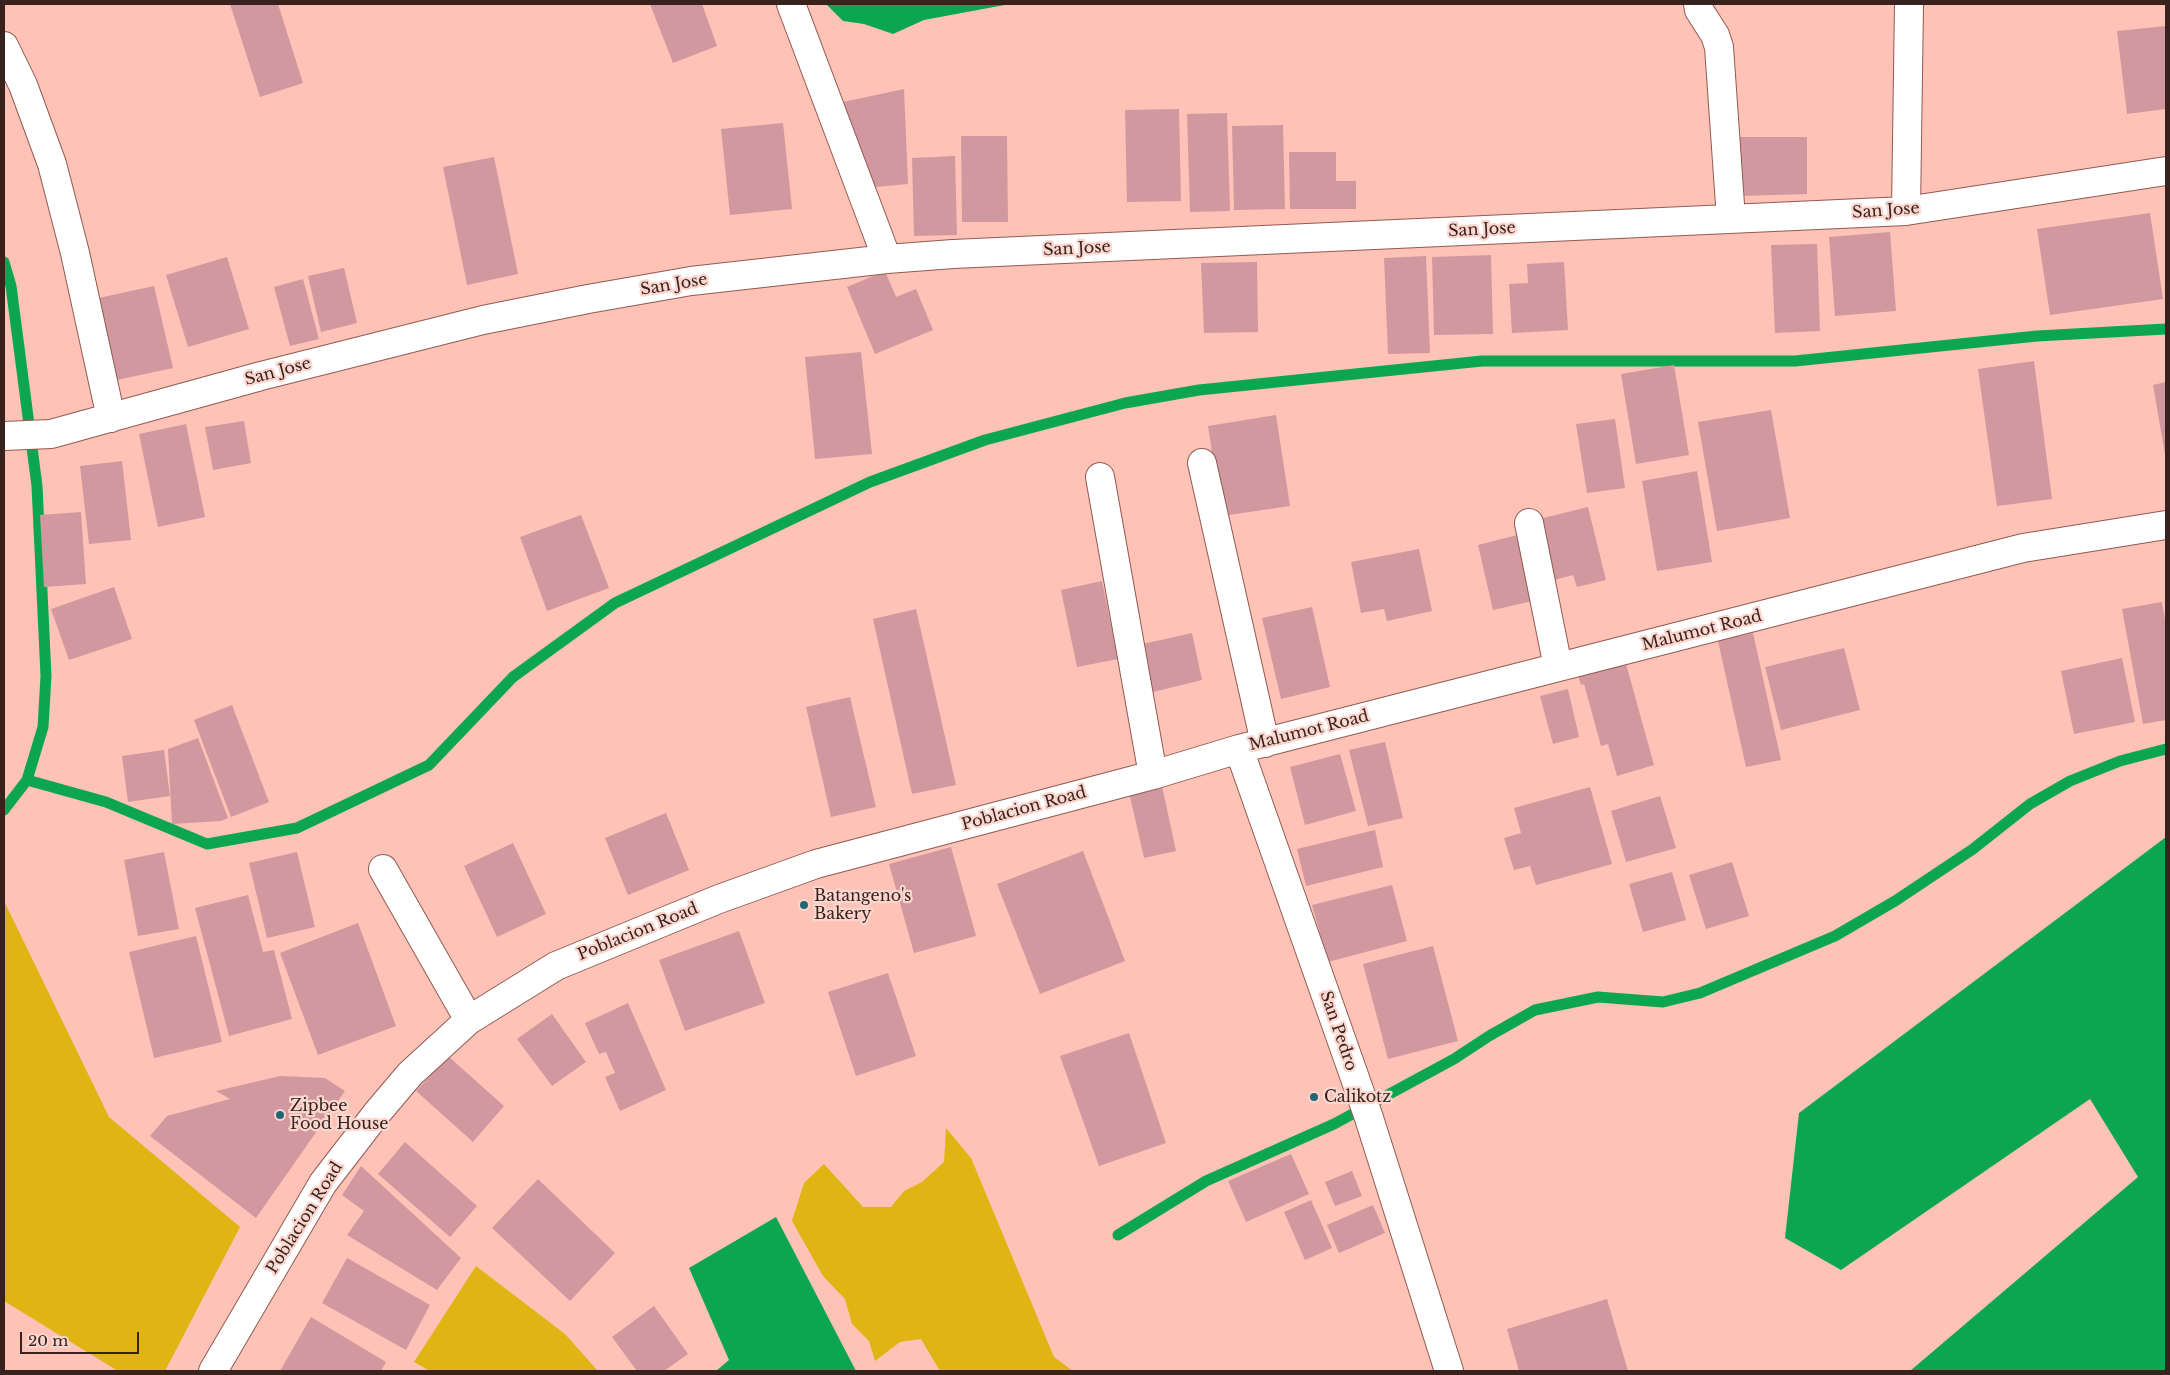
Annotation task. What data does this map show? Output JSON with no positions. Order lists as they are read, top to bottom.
{
  "streets": {
    "street": [
      "San Jose",
      "Malumot Road",
      "Poblacion Road",
      "San Pedro"
    ]
  },
  "crossings": [
    ["Malumot Road", "Poblacion Road"],
    ["Malumot Road", "San Pedro"],
    ["Poblacion Road", "San Pedro"]
  ],
  "places": ["Batangeno's Bakery", "Calikotz", "Zipbee Food House"],
  "scale_bar": "20 m"
}
